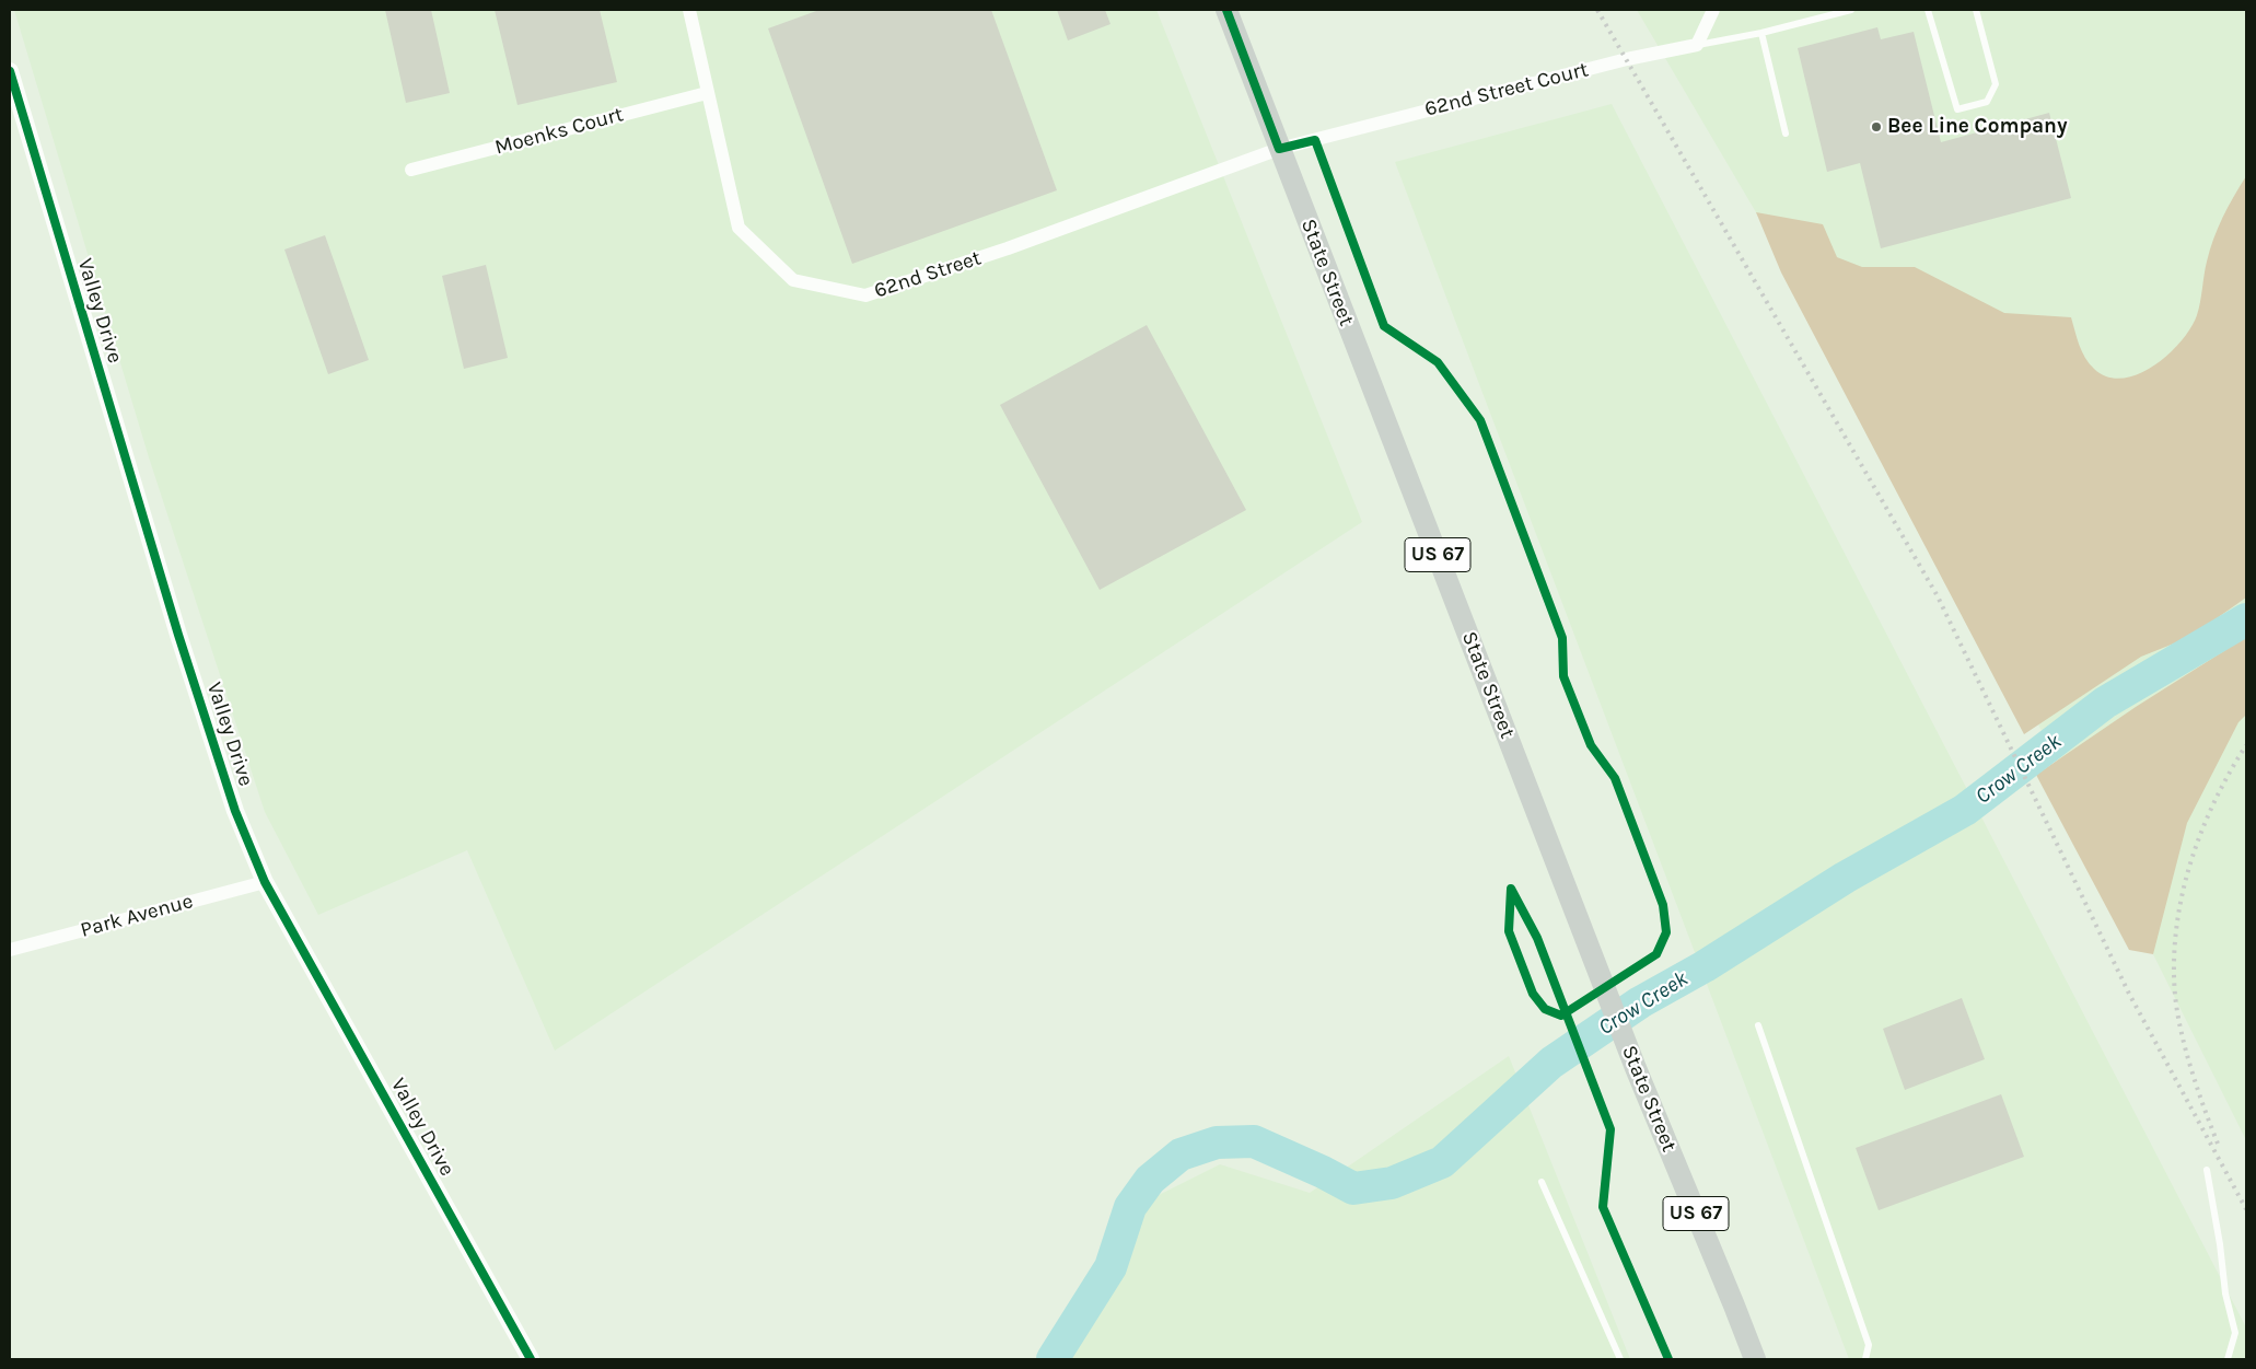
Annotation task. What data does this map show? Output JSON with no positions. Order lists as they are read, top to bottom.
{
  "streets": {
    "main road": ["State Street", "US 67"],
    "street": [
      "62nd Street Court",
      "Moenks Court",
      "62nd Street",
      "Valley Drive",
      "Park Avenue"
    ]
  },
  "crossings": [
    ["62nd Street Court", "State Street"],
    ["62nd Street Court", "62nd Street"],
    ["Moenks Court", "62nd Street"],
    ["State Street", "62nd Street"],
    ["Valley Drive", "Park Avenue"]
  ],
  "water": ["Crow Creek"],
  "places": ["Bee Line Company"]
}
